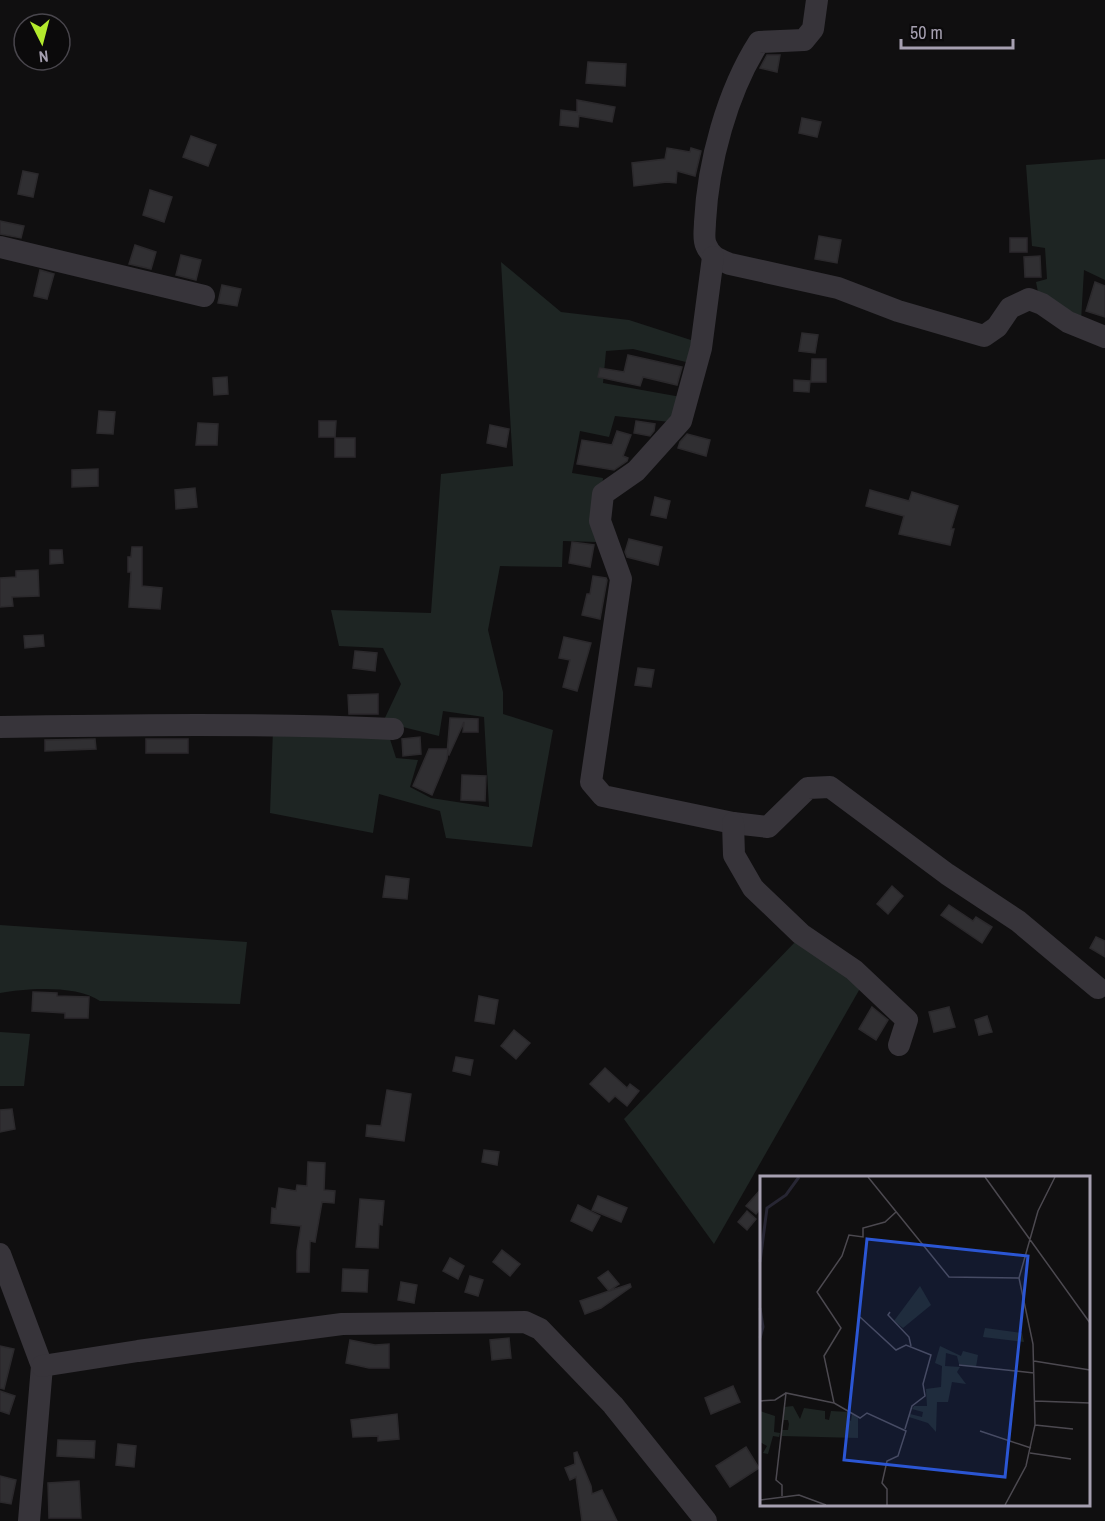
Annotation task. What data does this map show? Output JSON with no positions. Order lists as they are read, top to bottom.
{
  "scale_bar": "50 m",
  "north": "bottom"
}
